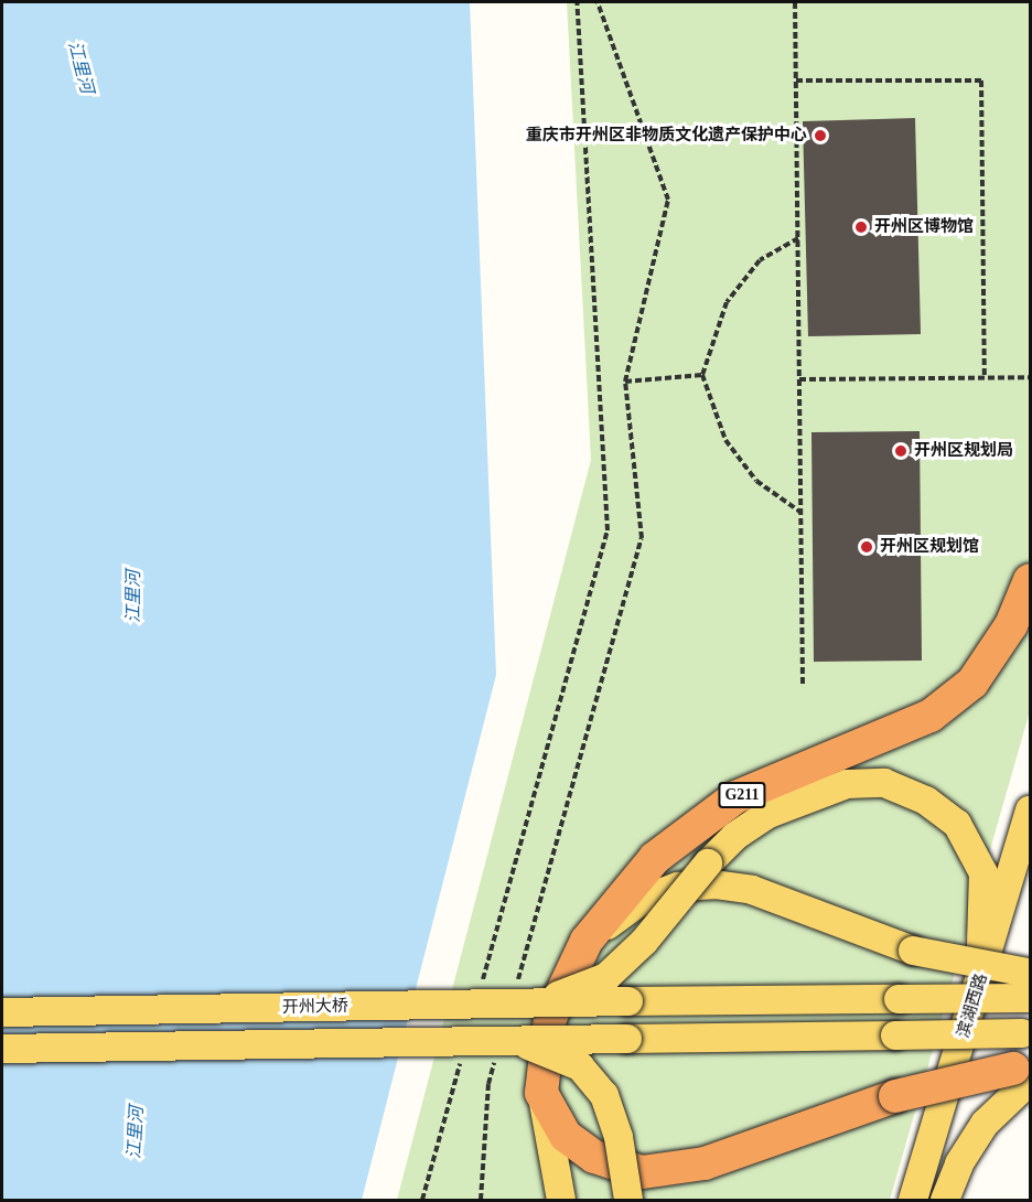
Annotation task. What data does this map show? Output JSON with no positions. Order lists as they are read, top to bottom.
{
  "streets": {
    "highway": ["G211"],
    "main road": ["滨湖西路", "开州大桥"]
  },
  "water": ["江里河"],
  "places": [
    "重庆市开州区非物质文化遗产保护中心",
    "开州区博物馆",
    "开州区规划局",
    "开州区规划馆"
  ]
}
